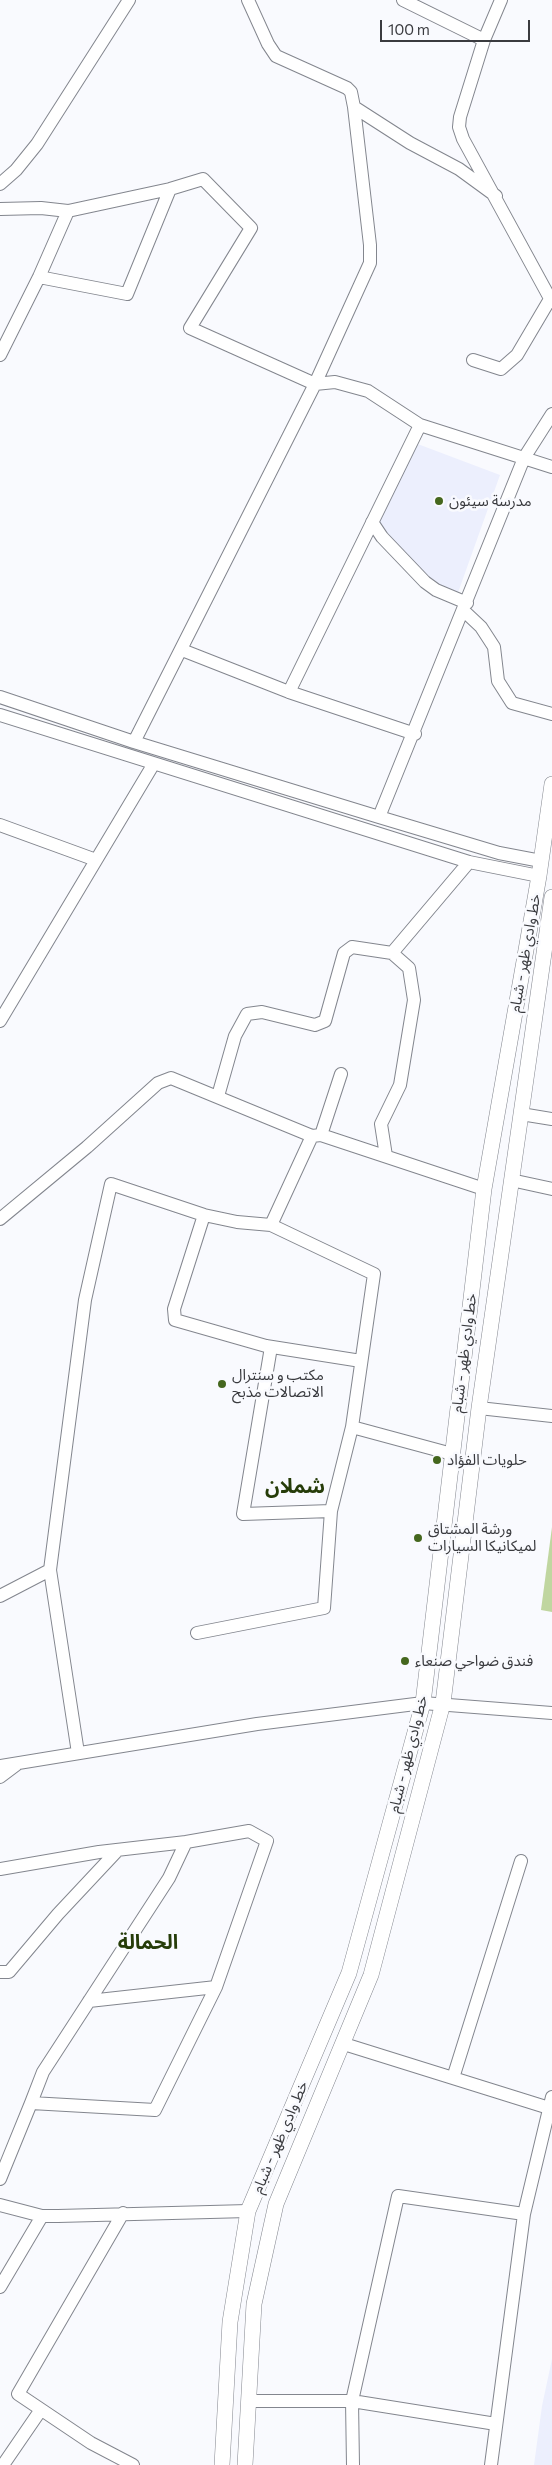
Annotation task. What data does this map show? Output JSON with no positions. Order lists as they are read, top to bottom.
{
  "streets": {
    "main road": ["خط وادي ظهر - شبام"]
  },
  "districts": ["شملان", "الحمالة"],
  "places": [
    "مدرسة سيئون",
    "مكتب و سنترال الاتصالات مذبح",
    "حلويات الفؤاد",
    "ورشة المشتاق لميكانيكا السيارات",
    "فندق ضواحي صنعاء"
  ],
  "scale_bar": "100 m"
}
